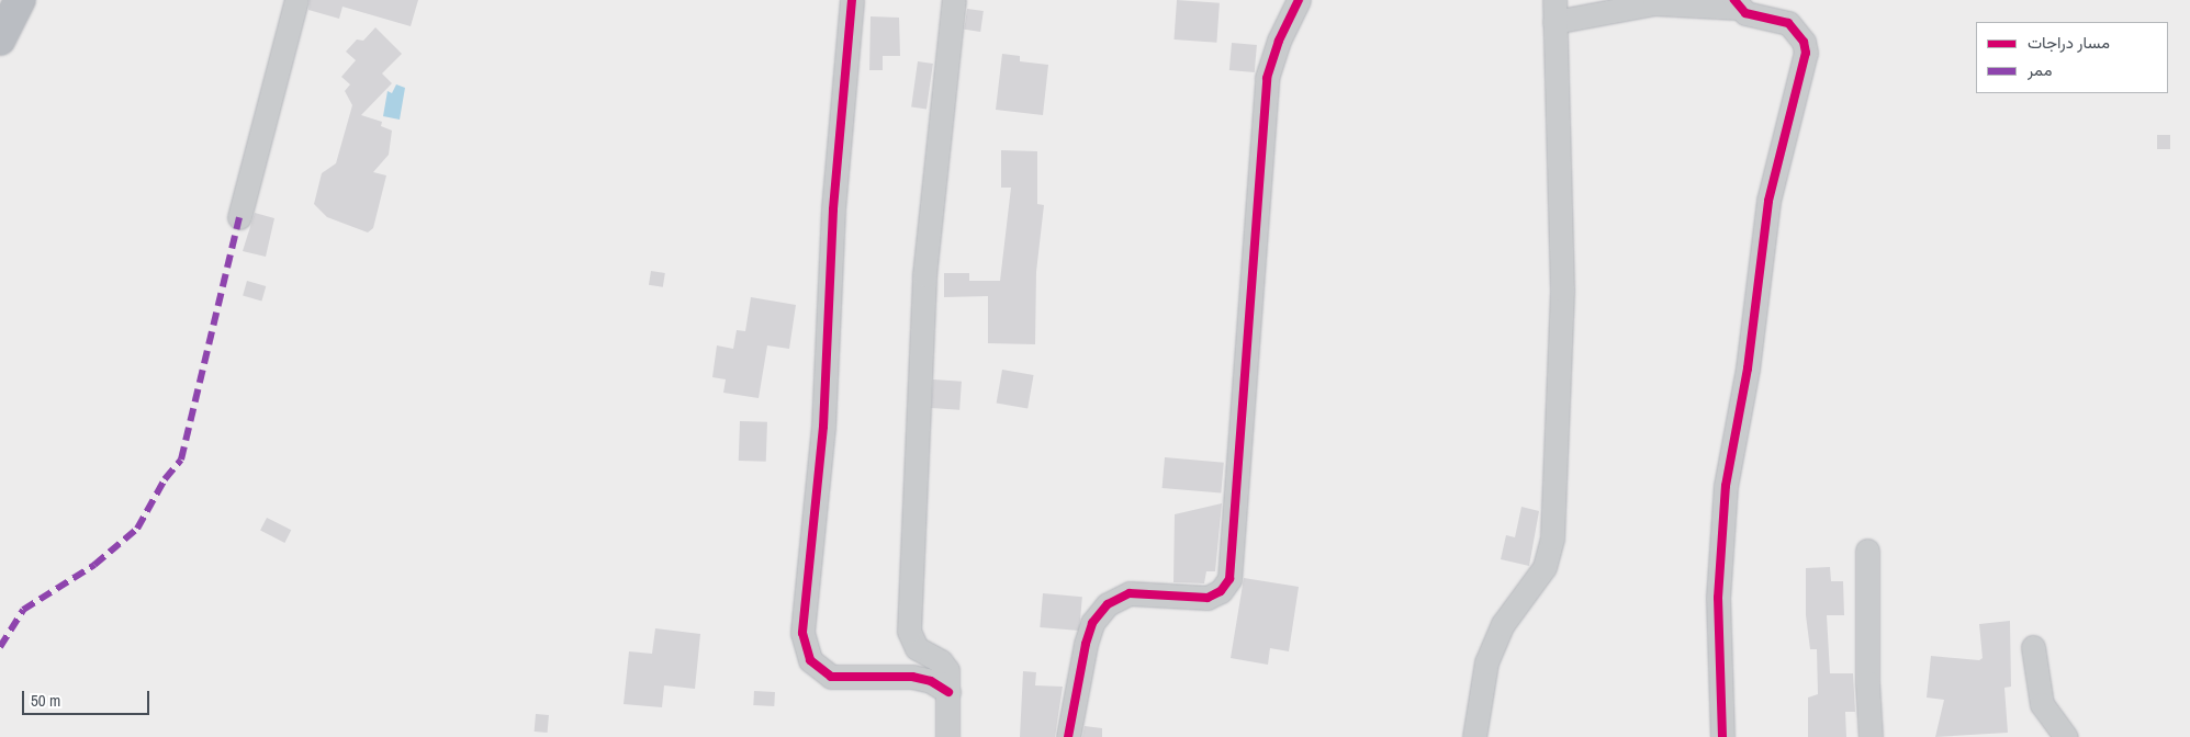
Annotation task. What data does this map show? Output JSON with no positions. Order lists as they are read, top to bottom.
{
  "legend": ["مسار دراجات", "ممر"],
  "scale_bar": "50 m"
}
